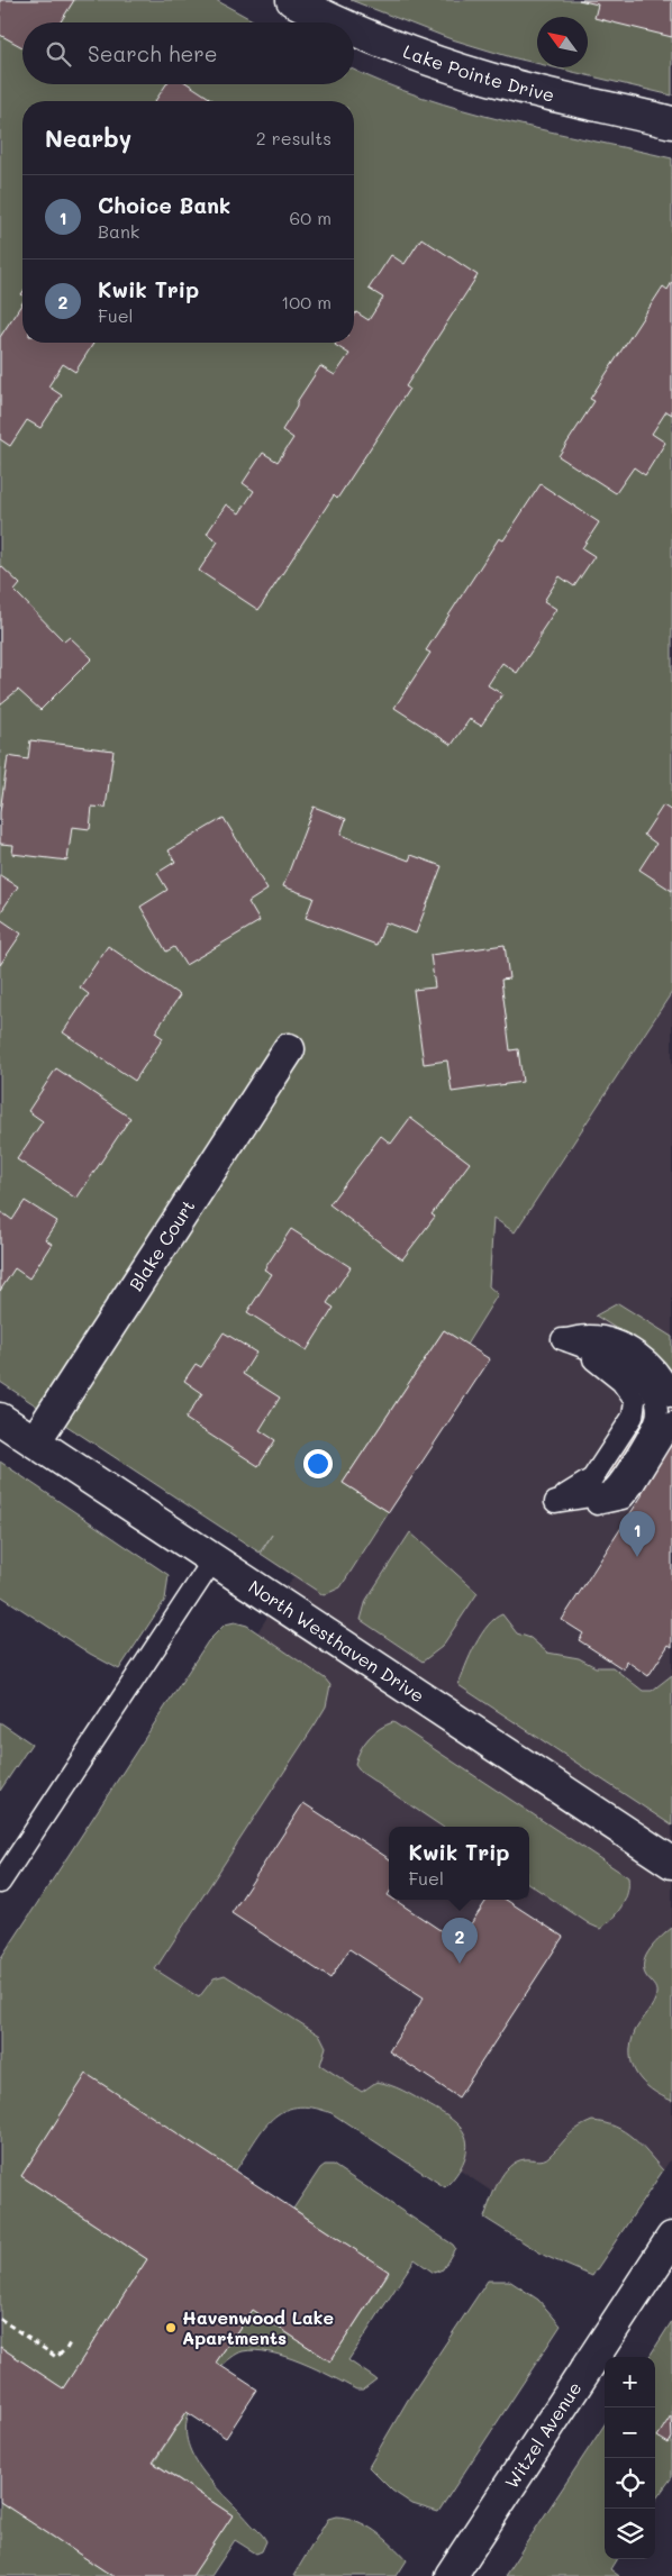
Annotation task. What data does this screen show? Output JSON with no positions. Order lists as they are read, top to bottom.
{
  "streets": {
    "street": [
      "Lake Pointe Drive",
      "Blake Court",
      "North Westhaven Drive",
      "Witzel Avenue"
    ]
  },
  "crossings": [
    ["Blake Court", "North Westhaven Drive"]
  ],
  "places": ["Havenwood Lake Apartments"],
  "north": "top left",
  "page": {
    "search": "Search here",
    "heading": ["Nearby", "2 results"],
    "list": [
      {
        "mark": "1",
        "name": "Choice Bank",
        "note": "Bank",
        "value": "60 m"
      },
      {
        "mark": "2",
        "name": "Kwik Trip",
        "note": "Fuel",
        "value": "100 m"
      }
    ],
    "pins": ["1", "2"],
    "popup": ["Kwik Trip", "Fuel"],
    "map_buttons": ["+", "−"]
  }
}
